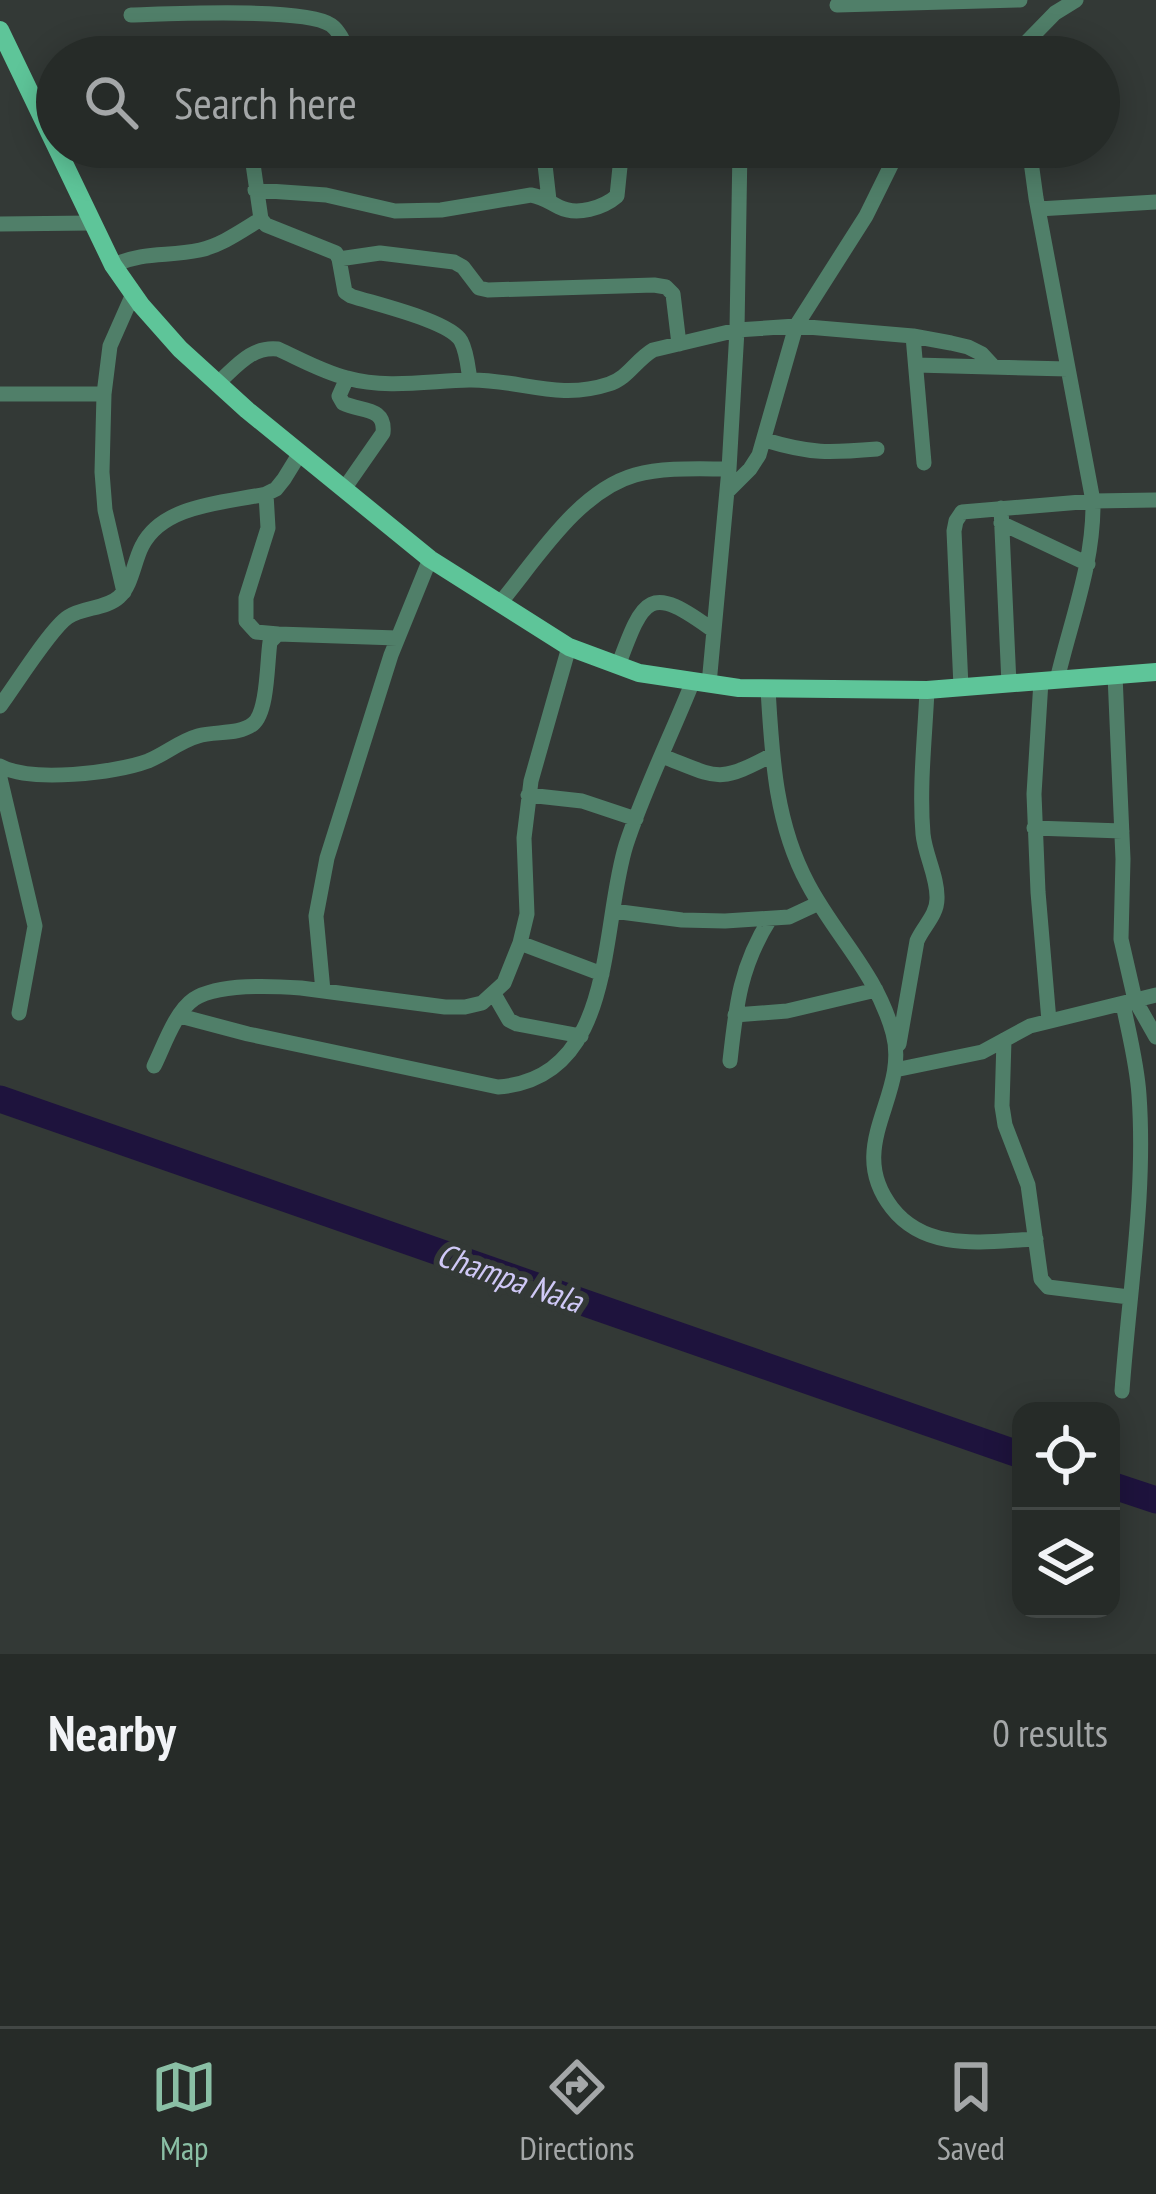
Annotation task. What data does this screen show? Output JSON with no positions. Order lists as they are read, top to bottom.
{
  "water": ["Champa Nala"],
  "page": {
    "search": "Search here",
    "heading": ["Nearby", "0 results"],
    "nav": ["Map", "Directions", "Saved"]
  }
}
